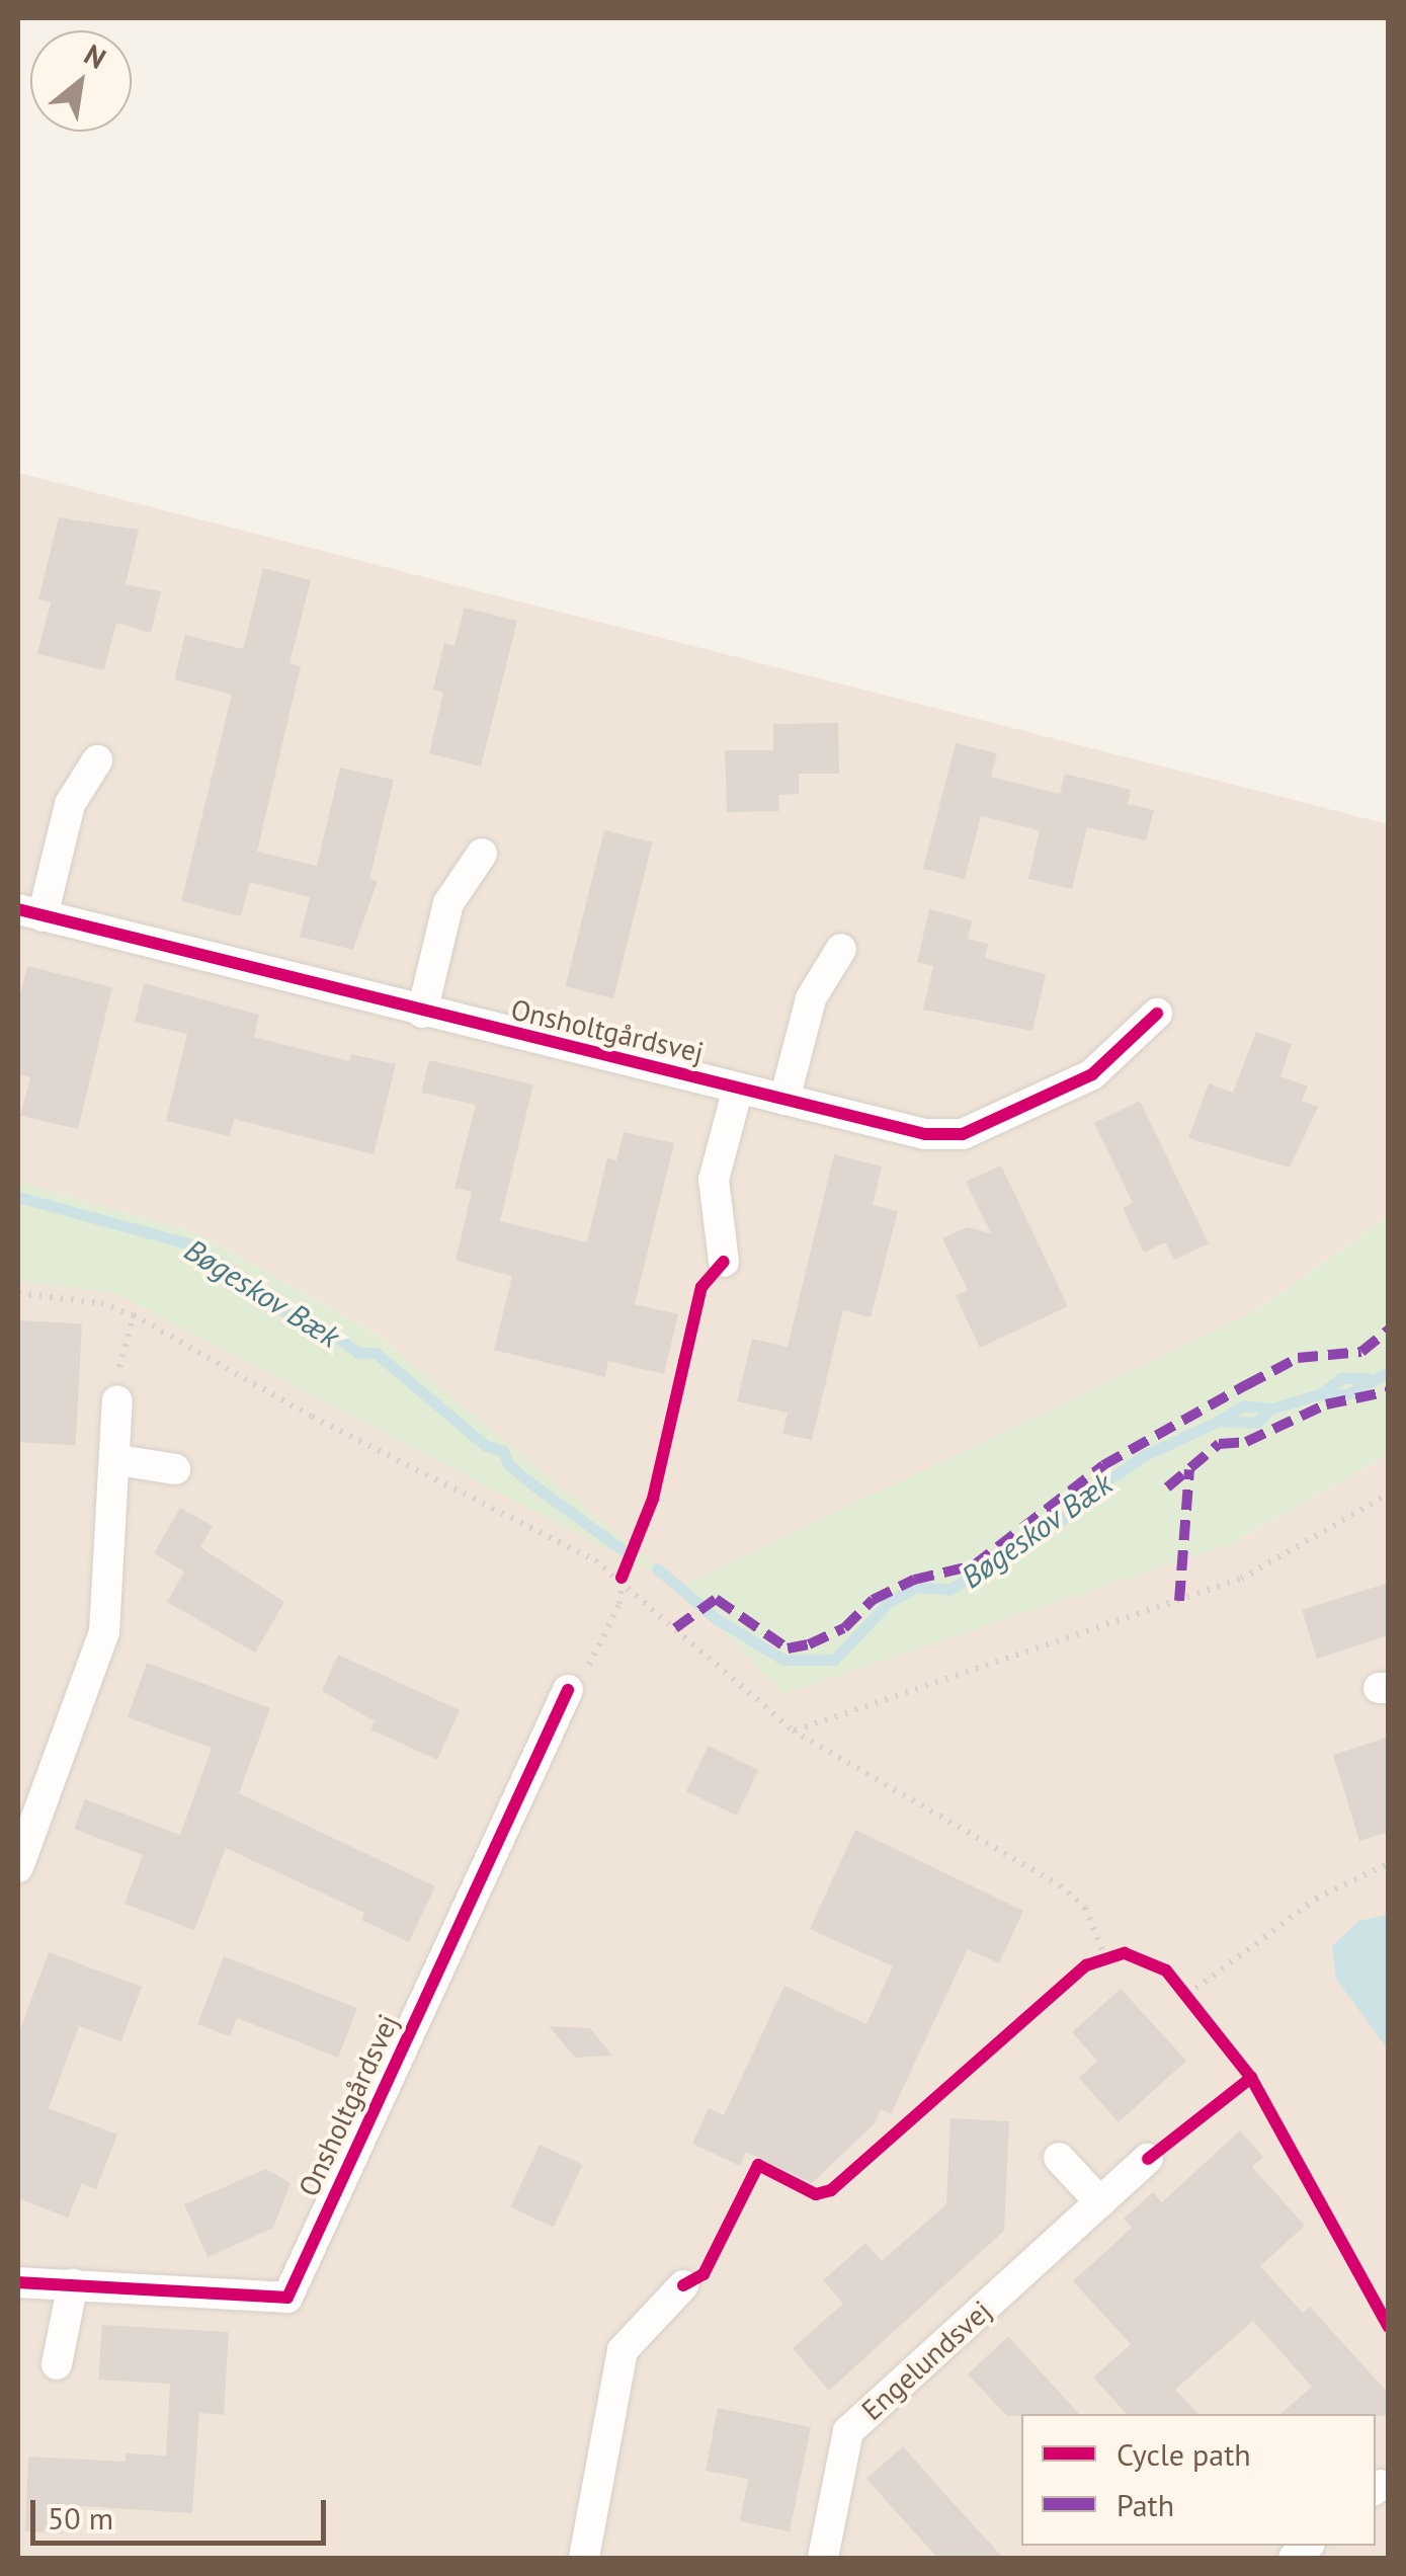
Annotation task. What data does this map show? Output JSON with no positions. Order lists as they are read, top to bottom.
{
  "streets": {
    "street": ["Onsholtgårdsvej", "Engelundsvej"]
  },
  "water": ["Bøgeskov Bæk"],
  "legend": ["Cycle path", "Path"],
  "scale_bar": "50 m",
  "north": "top right"
}
